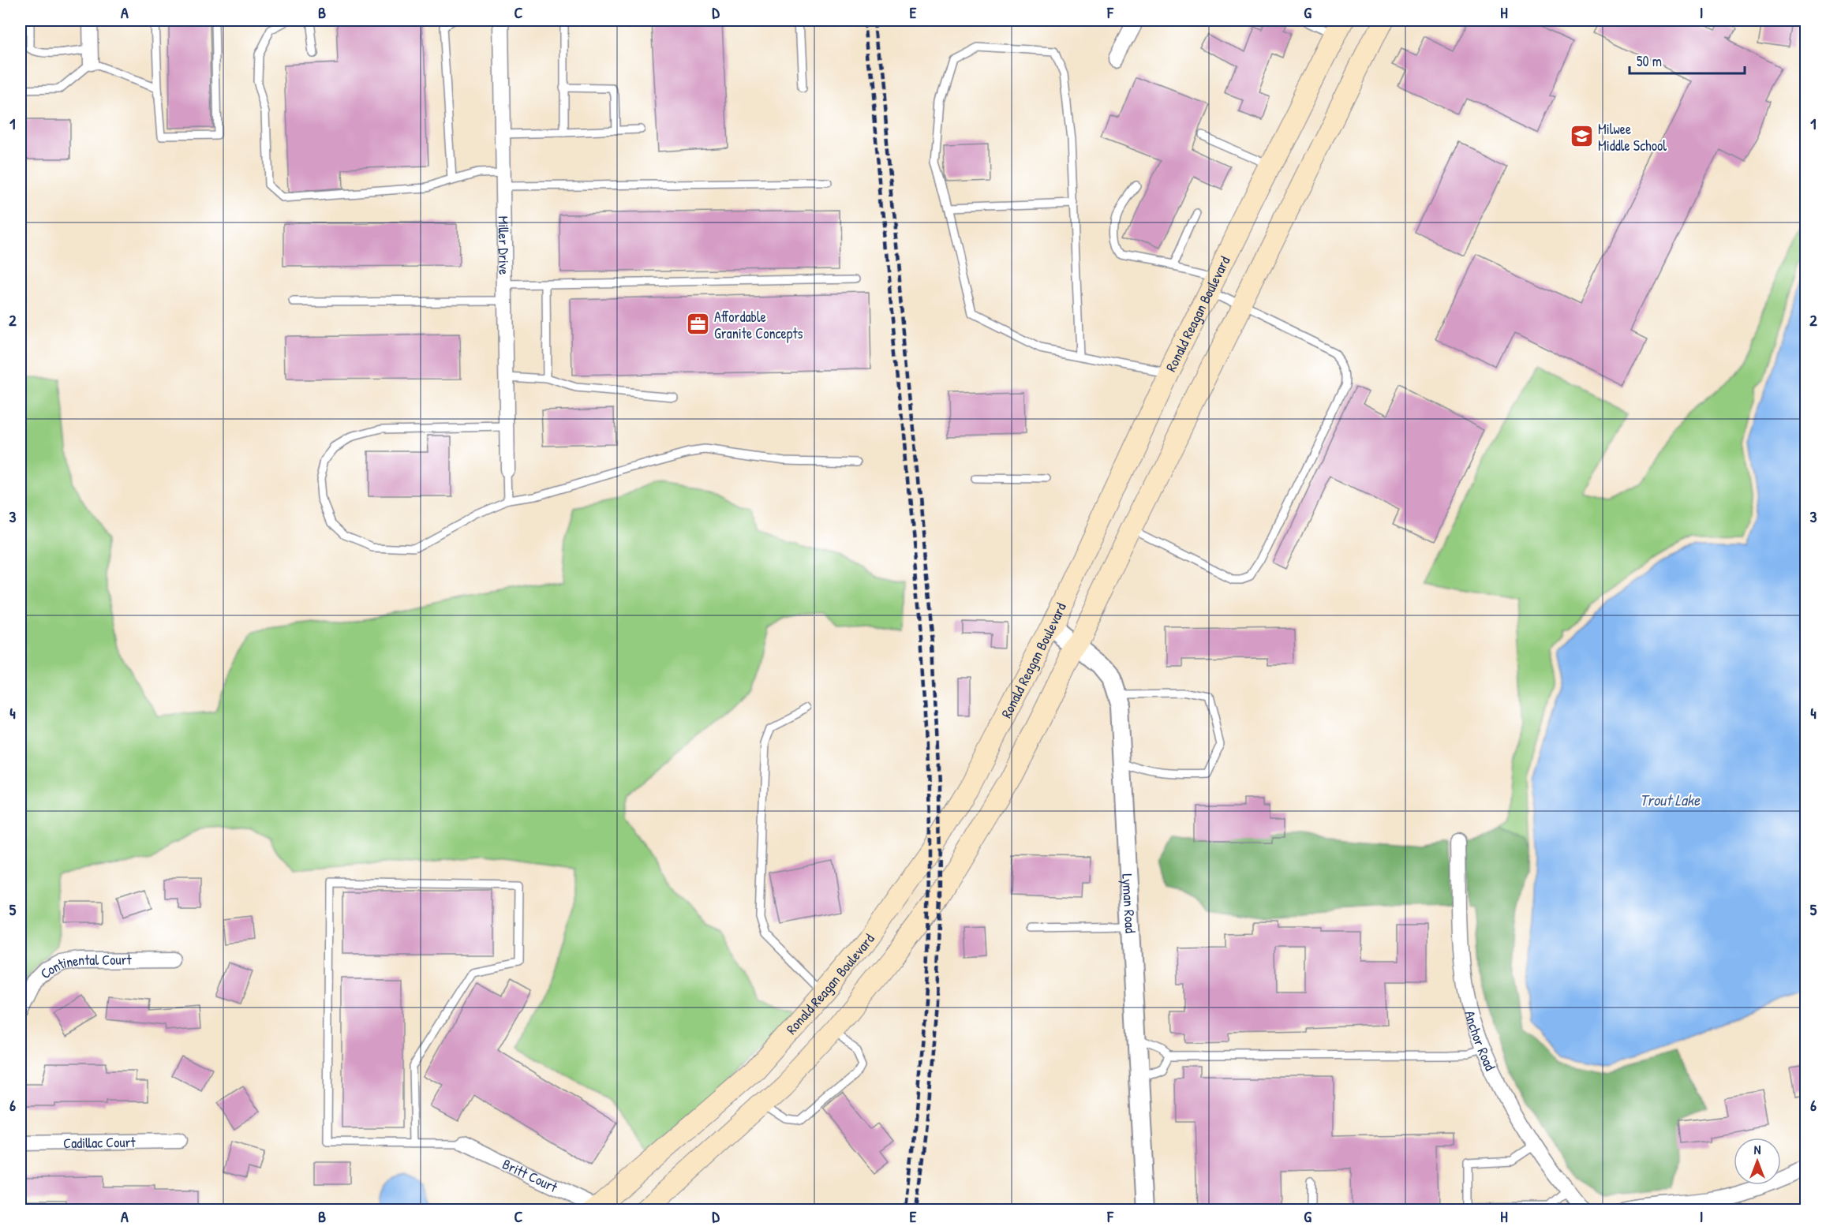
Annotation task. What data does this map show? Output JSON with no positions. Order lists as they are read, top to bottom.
{
  "streets": {
    "main road": ["Ronald Reagan Boulevard"],
    "street": [
      "Miller Drive",
      "Lyman Road",
      "Continental Court",
      "Anchor Road",
      "Cadillac Court",
      "Britt Court"
    ]
  },
  "crossings": [
    ["Ronald Reagan Boulevard", "Lyman Road"],
    ["Ronald Reagan Boulevard", "Britt Court"]
  ],
  "water": ["Trout Lake"],
  "places": {
    "school or university": ["Milwee Middle School"],
    "office": ["Affordable Granite Concepts"]
  },
  "scale_bar": "50 m",
  "north": "top",
  "grid": {
    "columns": [
      "A",
      "B",
      "C",
      "D",
      "E",
      "F",
      "G",
      "H",
      "I"
    ],
    "rows": [
      "1",
      "2",
      "3",
      "4",
      "5",
      "6"
    ]
  }
}
